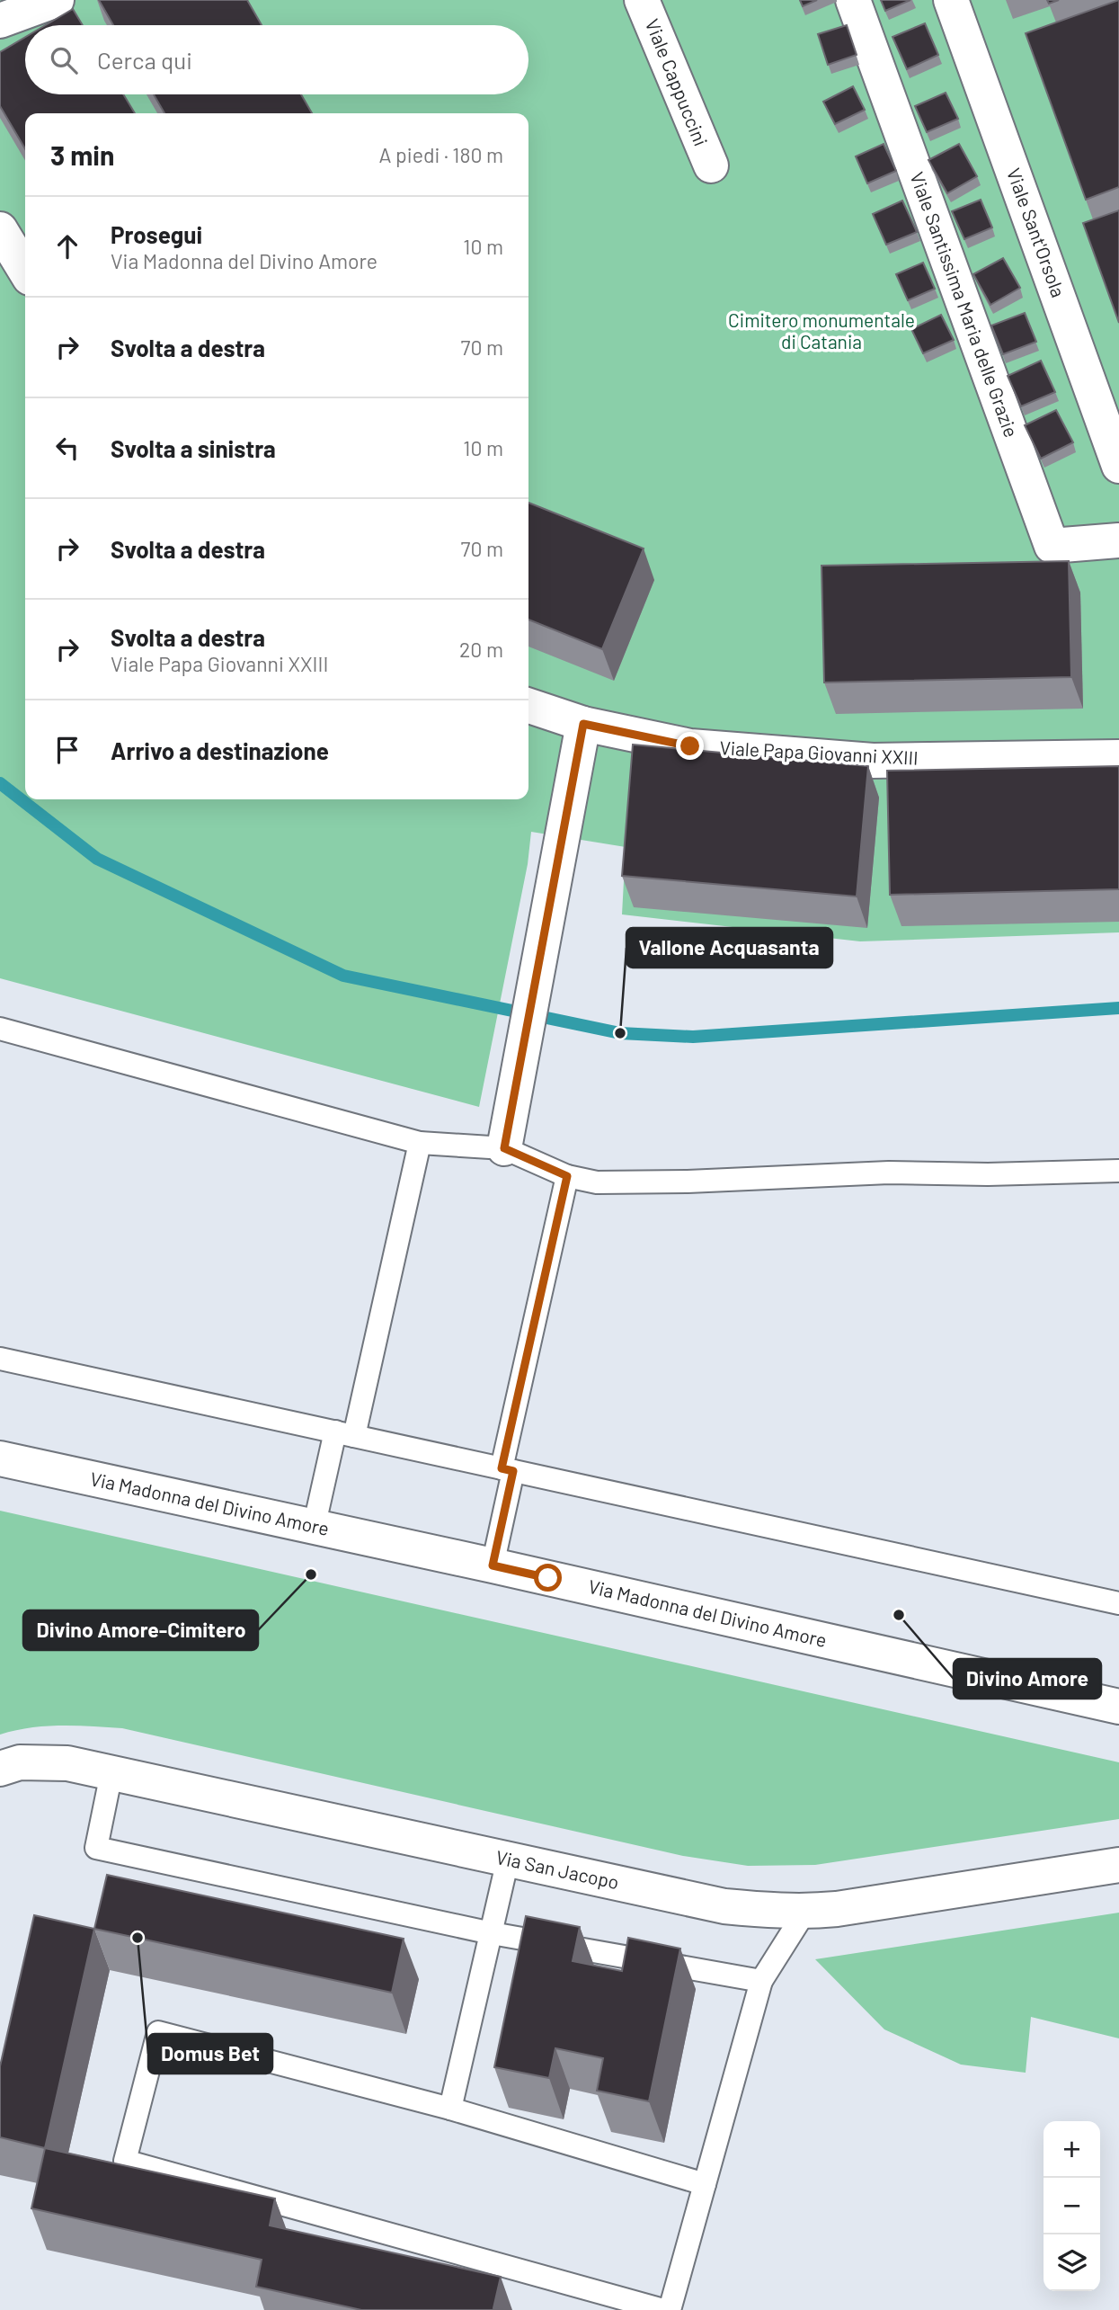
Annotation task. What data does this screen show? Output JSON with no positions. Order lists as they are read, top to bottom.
{
  "streets": {
    "street": [
      "Viale Cappuccini",
      "Viale Sant'Orsola",
      "Viale Santissima Maria delle Grazie",
      "Viale Papa Giovanni XXIII",
      "Via Madonna del Divino Amore",
      "Via San Jacopo"
    ]
  },
  "parks": ["Cimitero monumentale di Catania"],
  "places": [
    "Vallone Acquasanta",
    "Divino Amore-Cimitero",
    "Divino Amore",
    "Domus Bet"
  ],
  "page": {
    "search": "Cerca qui",
    "heading": ["3 min", "A piedi · 180 m"],
    "list": [
      ["Prosegui", "Via Madonna del Divino Amore", "10 m"],
      ["Svolta a destra", "70 m"],
      ["Svolta a sinistra", "10 m"],
      ["Svolta a destra", "70 m"],
      ["Svolta a destra", "Viale Papa Giovanni XXIII", "20 m"],
      "Arrivo a destinazione"
    ],
    "map_buttons": ["+", "−"]
  }
}
